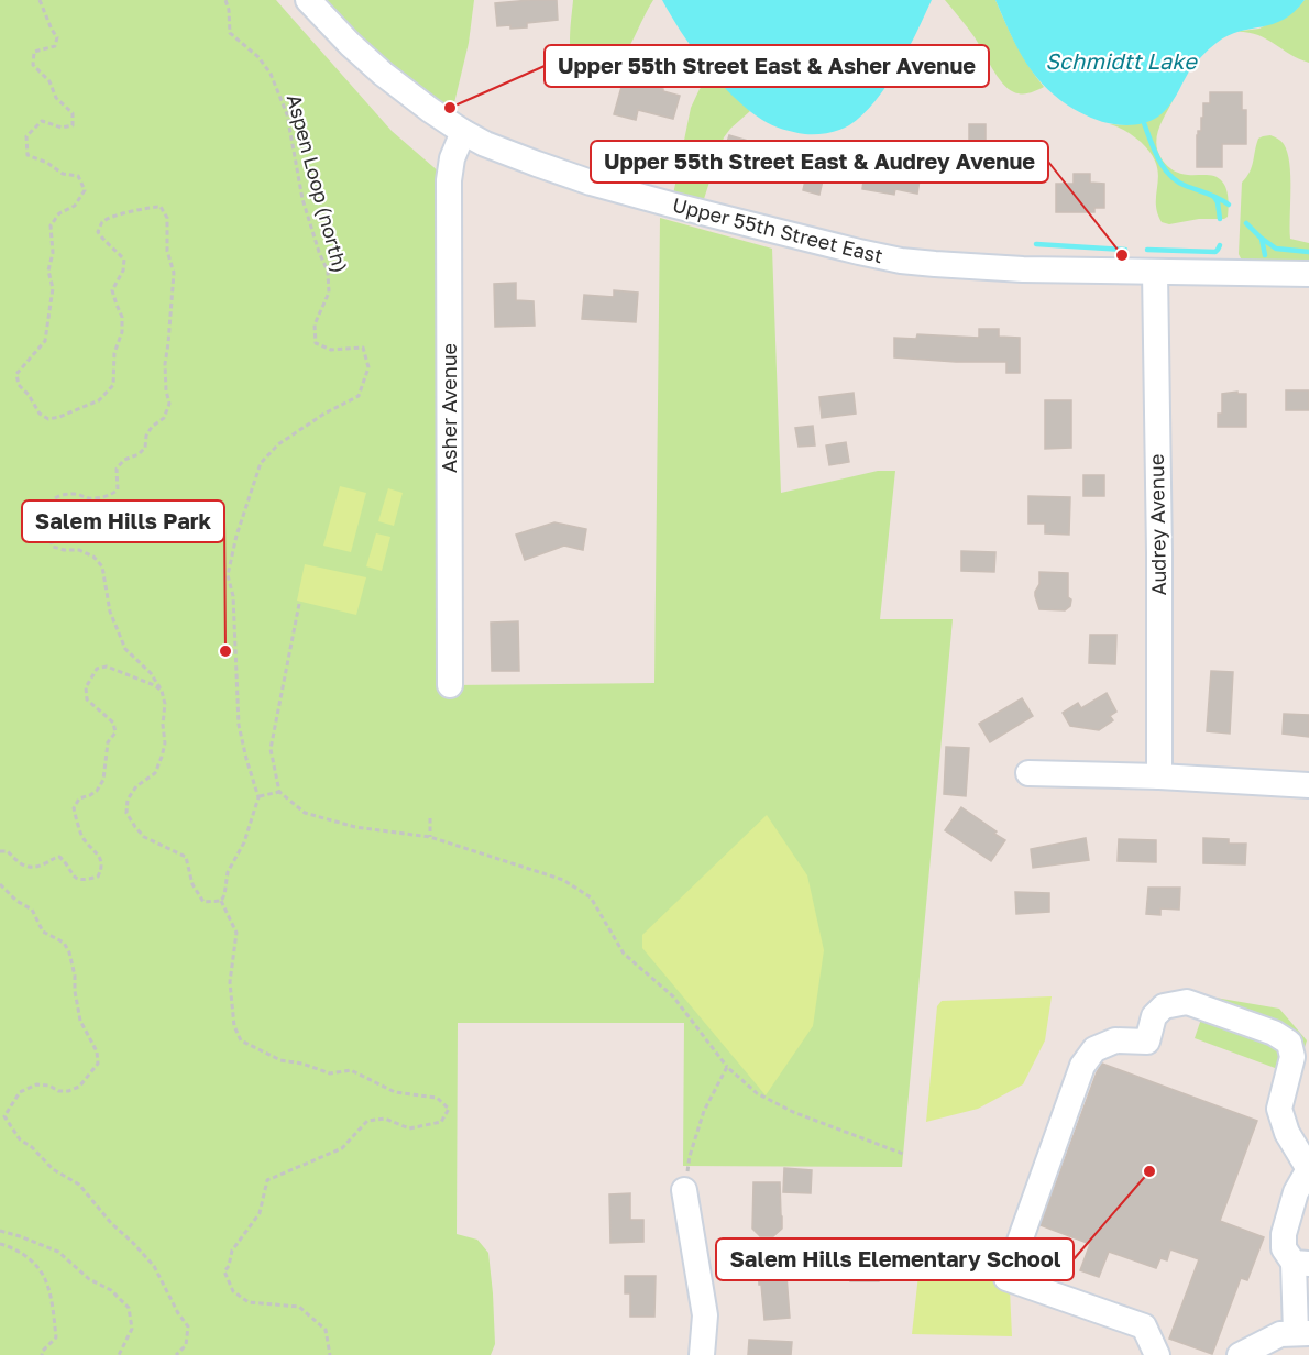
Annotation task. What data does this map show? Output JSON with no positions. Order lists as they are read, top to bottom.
{
  "streets": {
    "street": ["Upper 55th Street East", "Asher Avenue", "Audrey Avenue"],
    "path": ["Aspen Loop (north)"]
  },
  "crossings": [
    ["Upper 55th Street East", "Asher Avenue"],
    ["Upper 55th Street East", "Audrey Avenue"]
  ],
  "water": ["Schmidtt Lake"],
  "places": [
    "Upper 55th Street East & Asher Avenue",
    "Upper 55th Street East & Audrey Avenue",
    "Salem Hills Park",
    "Salem Hills Elementary School"
  ]
}
